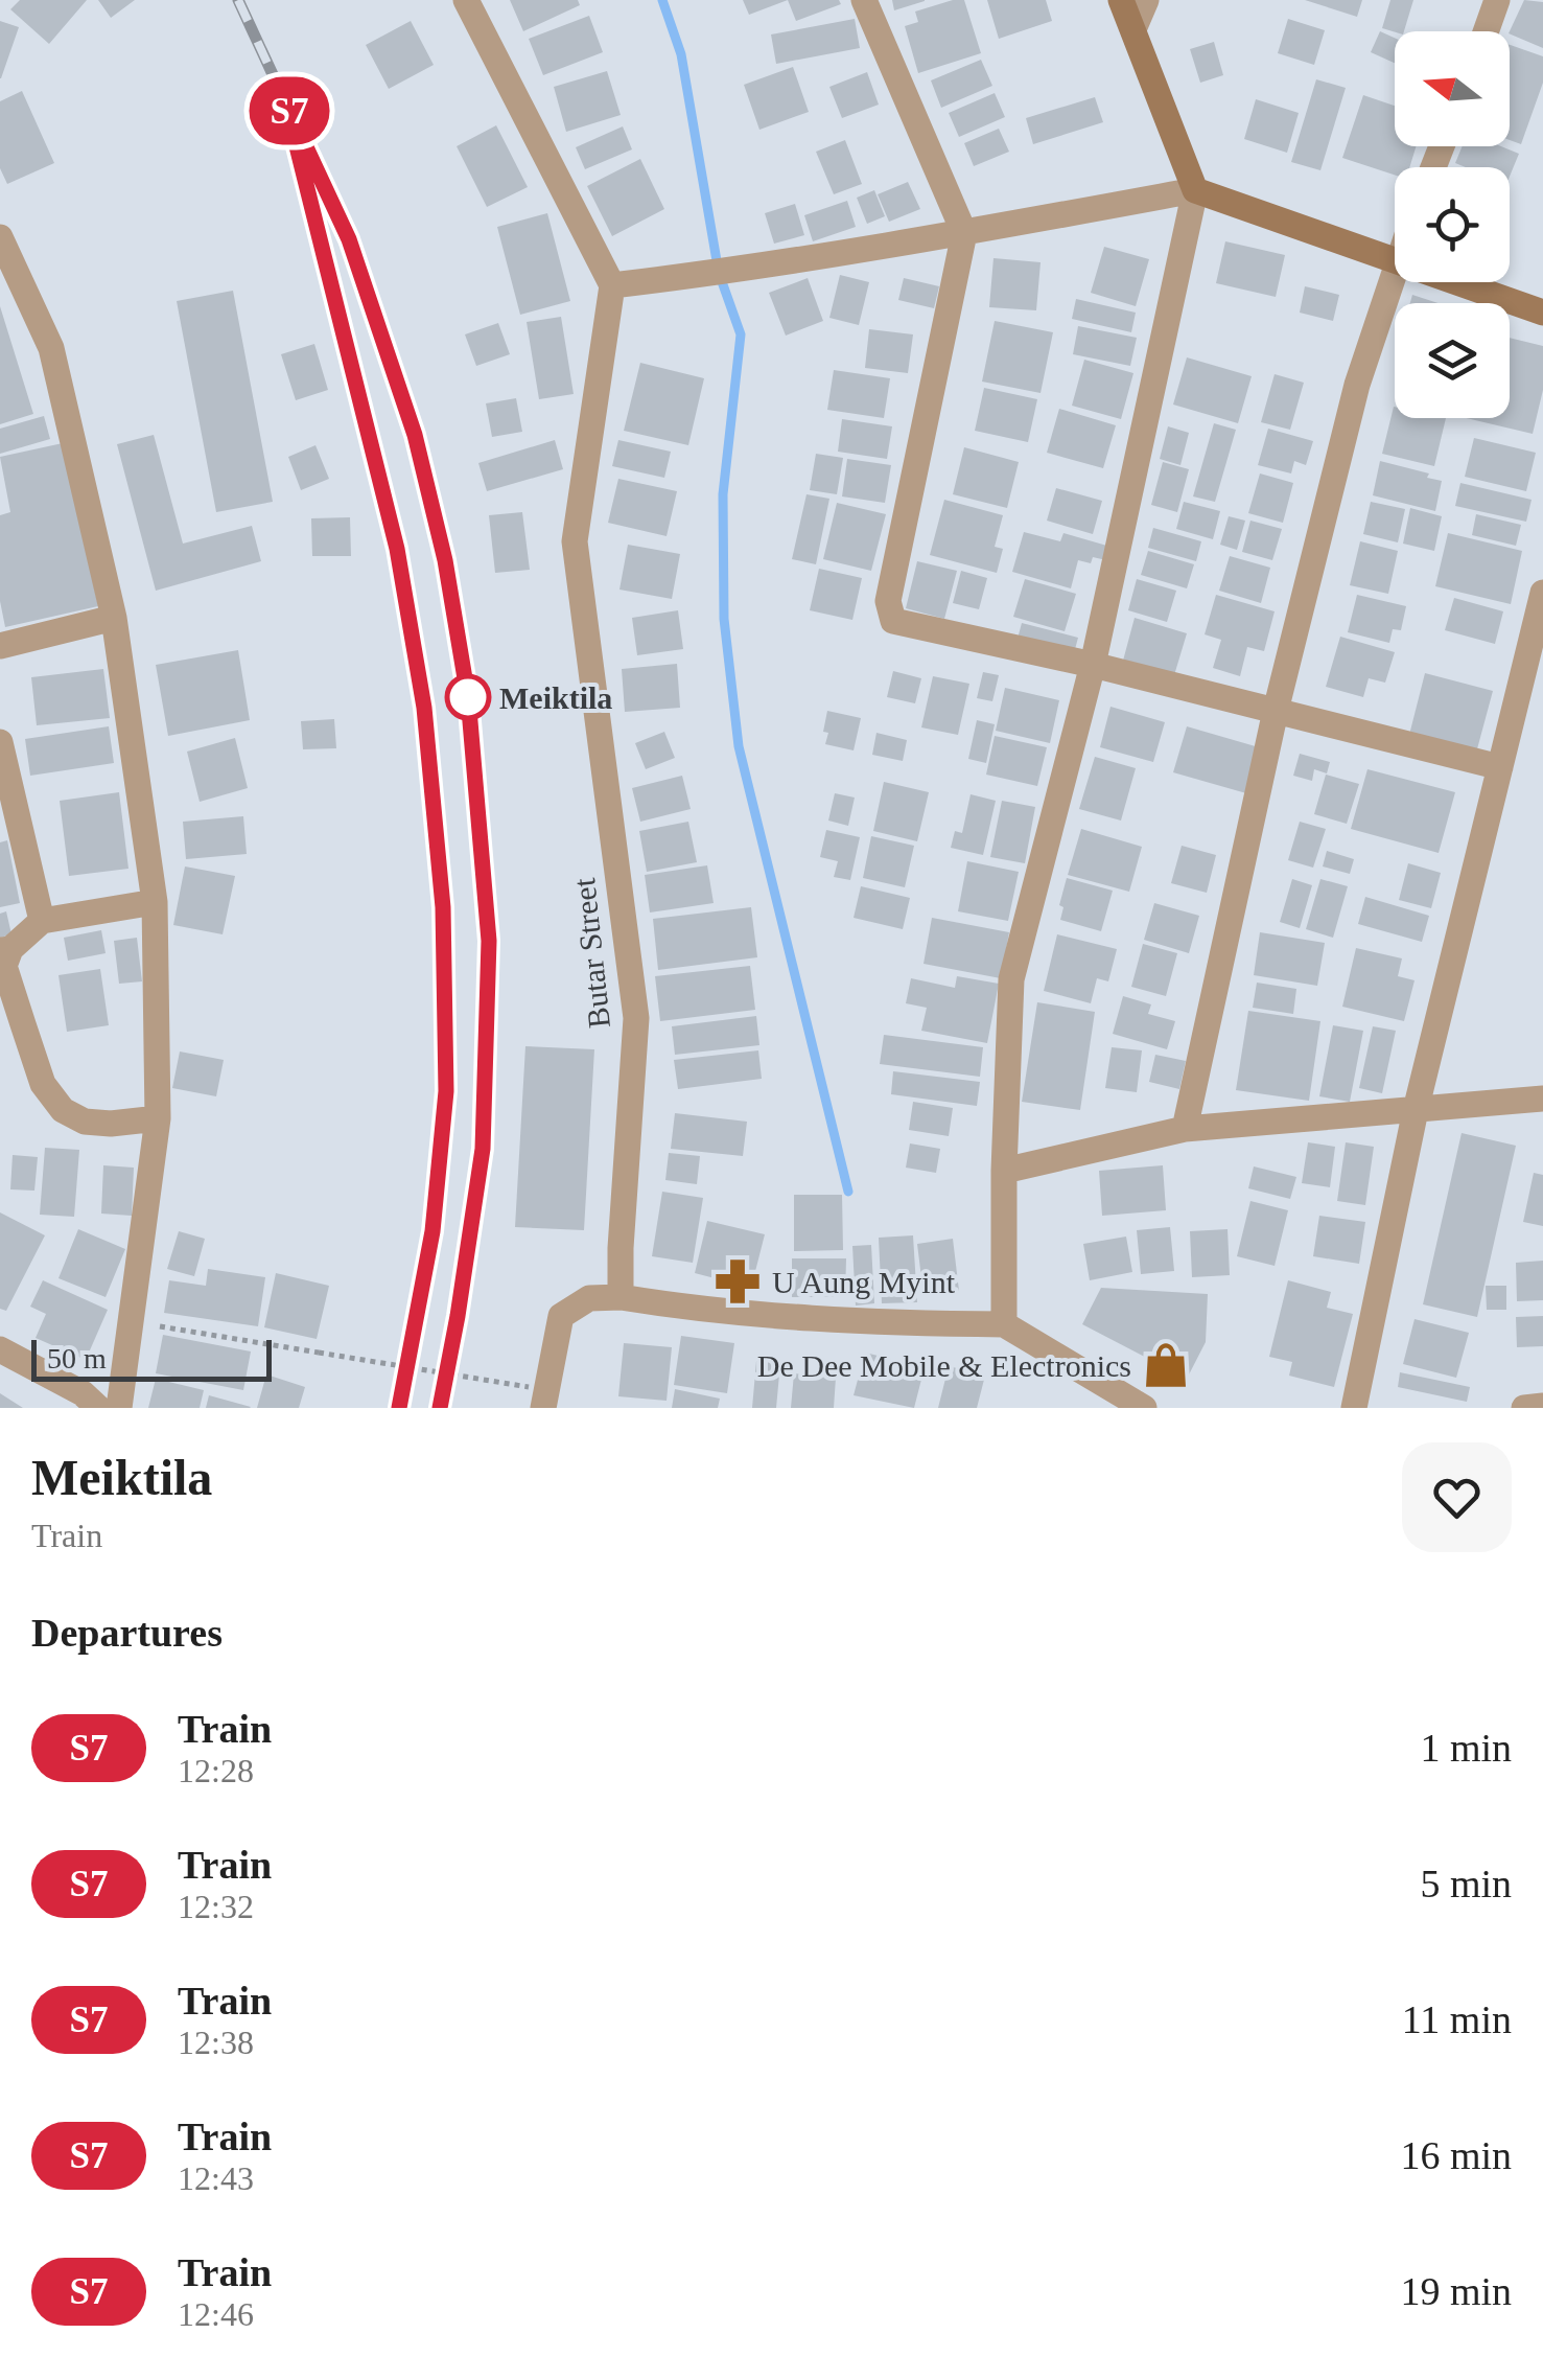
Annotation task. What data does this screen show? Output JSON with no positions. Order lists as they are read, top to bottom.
{
  "streets": {
    "street": ["Butar Street"]
  },
  "places": {
    "other": ["Meiktila"],
    "pharmacy": ["U Aung Myint"],
    "shop": ["De Dee Mobile & Electronics"]
  },
  "scale_bar": "50 m",
  "north": "left",
  "page": {
    "on_map": "S7",
    "scale": "50 m",
    "heading": [
      ["Meiktila", "Train"],
      "Departures"
    ],
    "list": [
      {
        "mark": "S7",
        "name": "Train",
        "note": "12:28",
        "value": "1 min"
      },
      {
        "mark": "S7",
        "name": "Train",
        "note": "12:32",
        "value": "5 min"
      },
      {
        "mark": "S7",
        "name": "Train",
        "note": "12:38",
        "value": "11 min"
      },
      {
        "mark": "S7",
        "name": "Train",
        "note": "12:43",
        "value": "16 min"
      },
      {
        "mark": "S7",
        "name": "Train",
        "note": "12:46",
        "value": "19 min"
      }
    ]
  }
}
